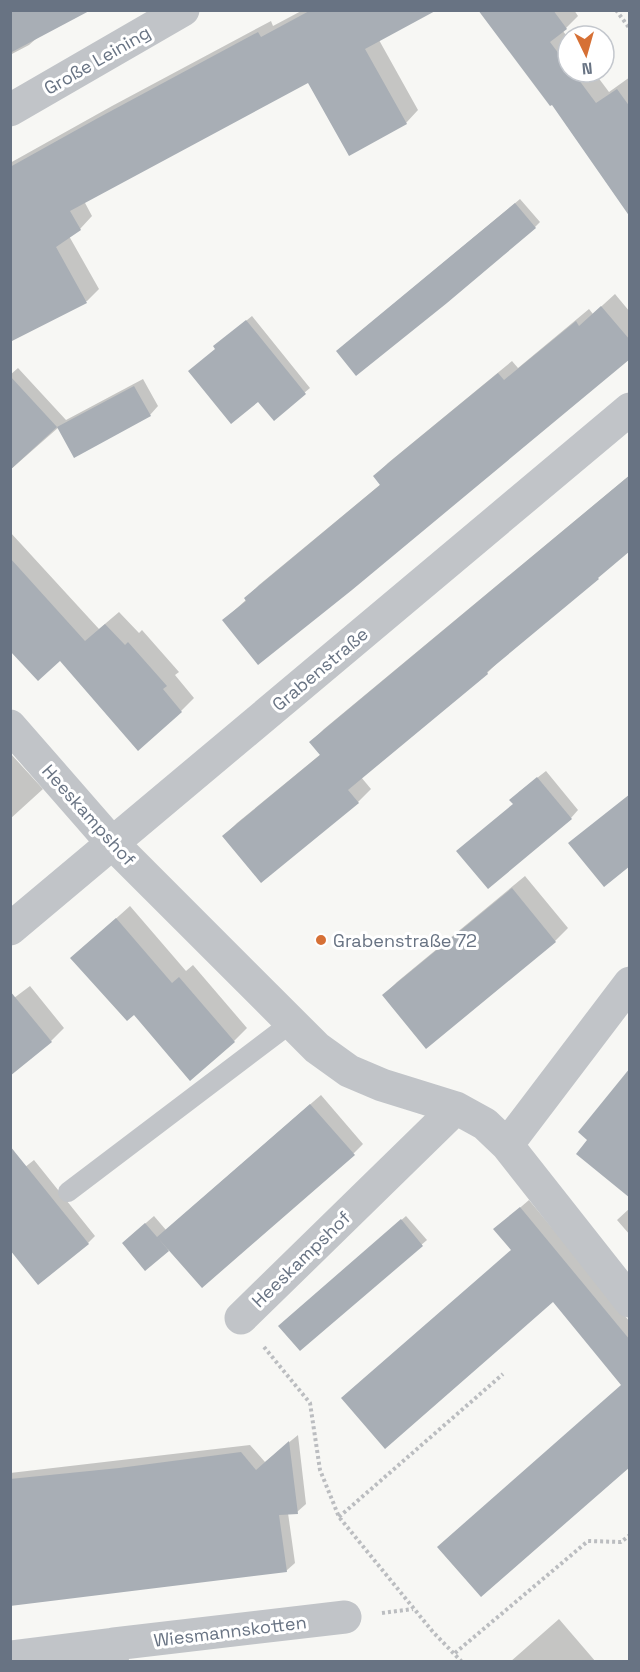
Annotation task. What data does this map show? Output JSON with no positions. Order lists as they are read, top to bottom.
{
  "streets": {
    "street": [
      "Große Leining",
      "Grabenstraße",
      "Heeskampshof",
      "Wiesmannskotten"
    ]
  },
  "crossings": [
    ["Grabenstraße", "Heeskampshof"]
  ],
  "places": ["Grabenstraße 72"],
  "north": "bottom"
}
